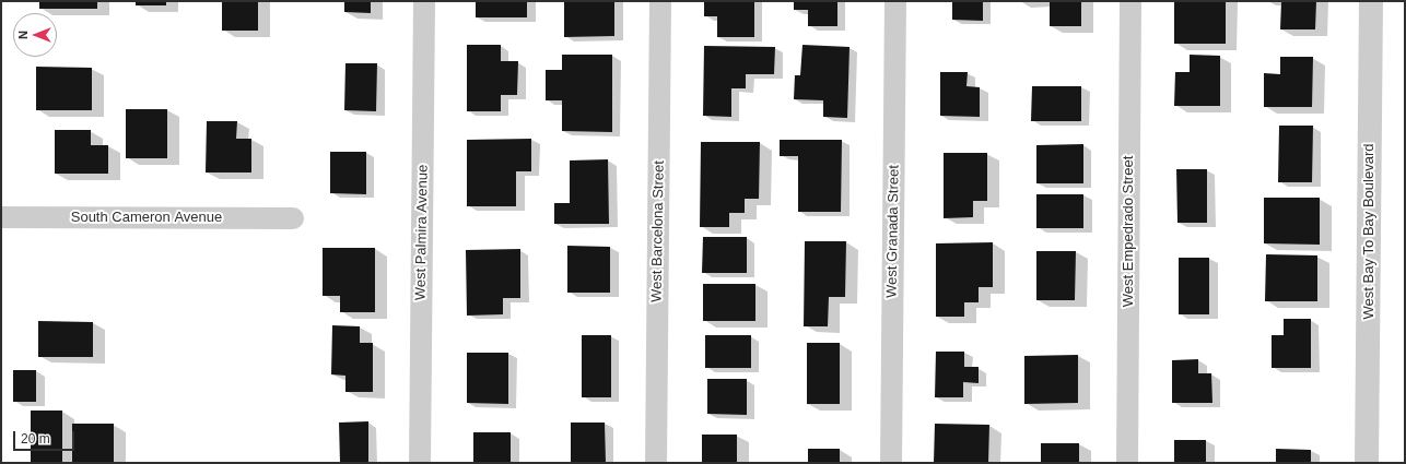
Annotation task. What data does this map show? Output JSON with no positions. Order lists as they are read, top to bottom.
{
  "streets": {
    "street": [
      "South Cameron Avenue",
      "West Barcelona Street",
      "West Granada Street",
      "West Empedrado Street",
      "West Bay To Bay Boulevard",
      "West Palmira Avenue"
    ]
  },
  "scale_bar": "20 m",
  "north": "left"
}
